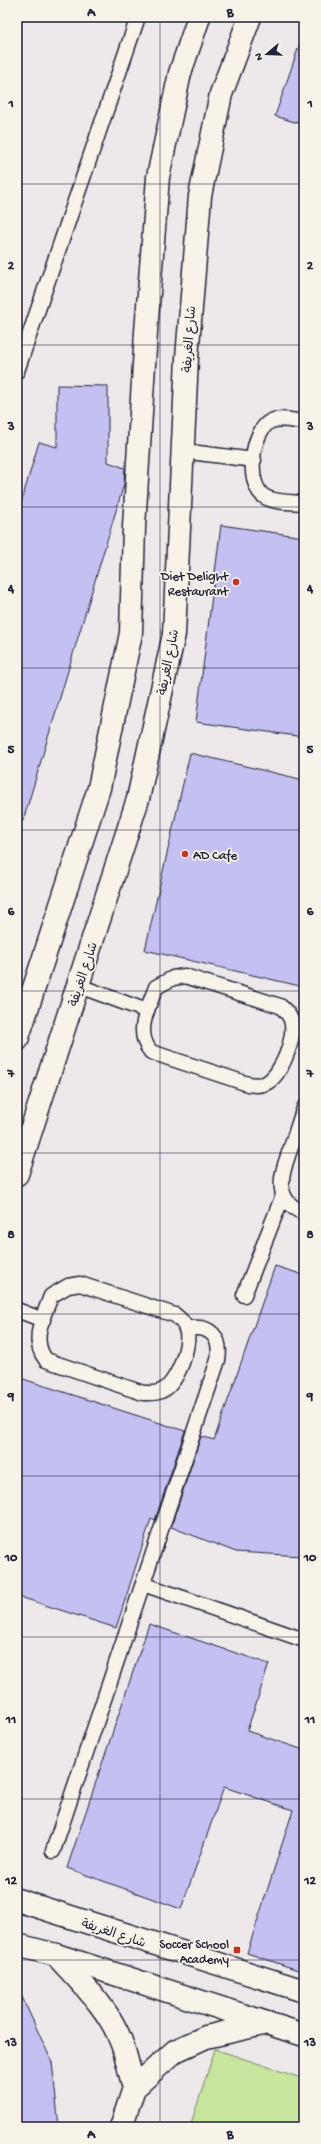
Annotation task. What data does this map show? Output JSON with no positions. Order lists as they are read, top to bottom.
{
  "streets": {
    "street": ["شارع الغريفة"]
  },
  "places": {
    "other": ["Diet Delight Restaurant", "AD Cafe"],
    "transit": ["Soccer School Academy"]
  },
  "north": "left",
  "grid": {
    "columns": ["A", "B"],
    "rows": [
      "1",
      "2",
      "3",
      "4",
      "5",
      "6",
      "7",
      "8",
      "9",
      "10",
      "11",
      "12",
      "13"
    ]
  }
}
